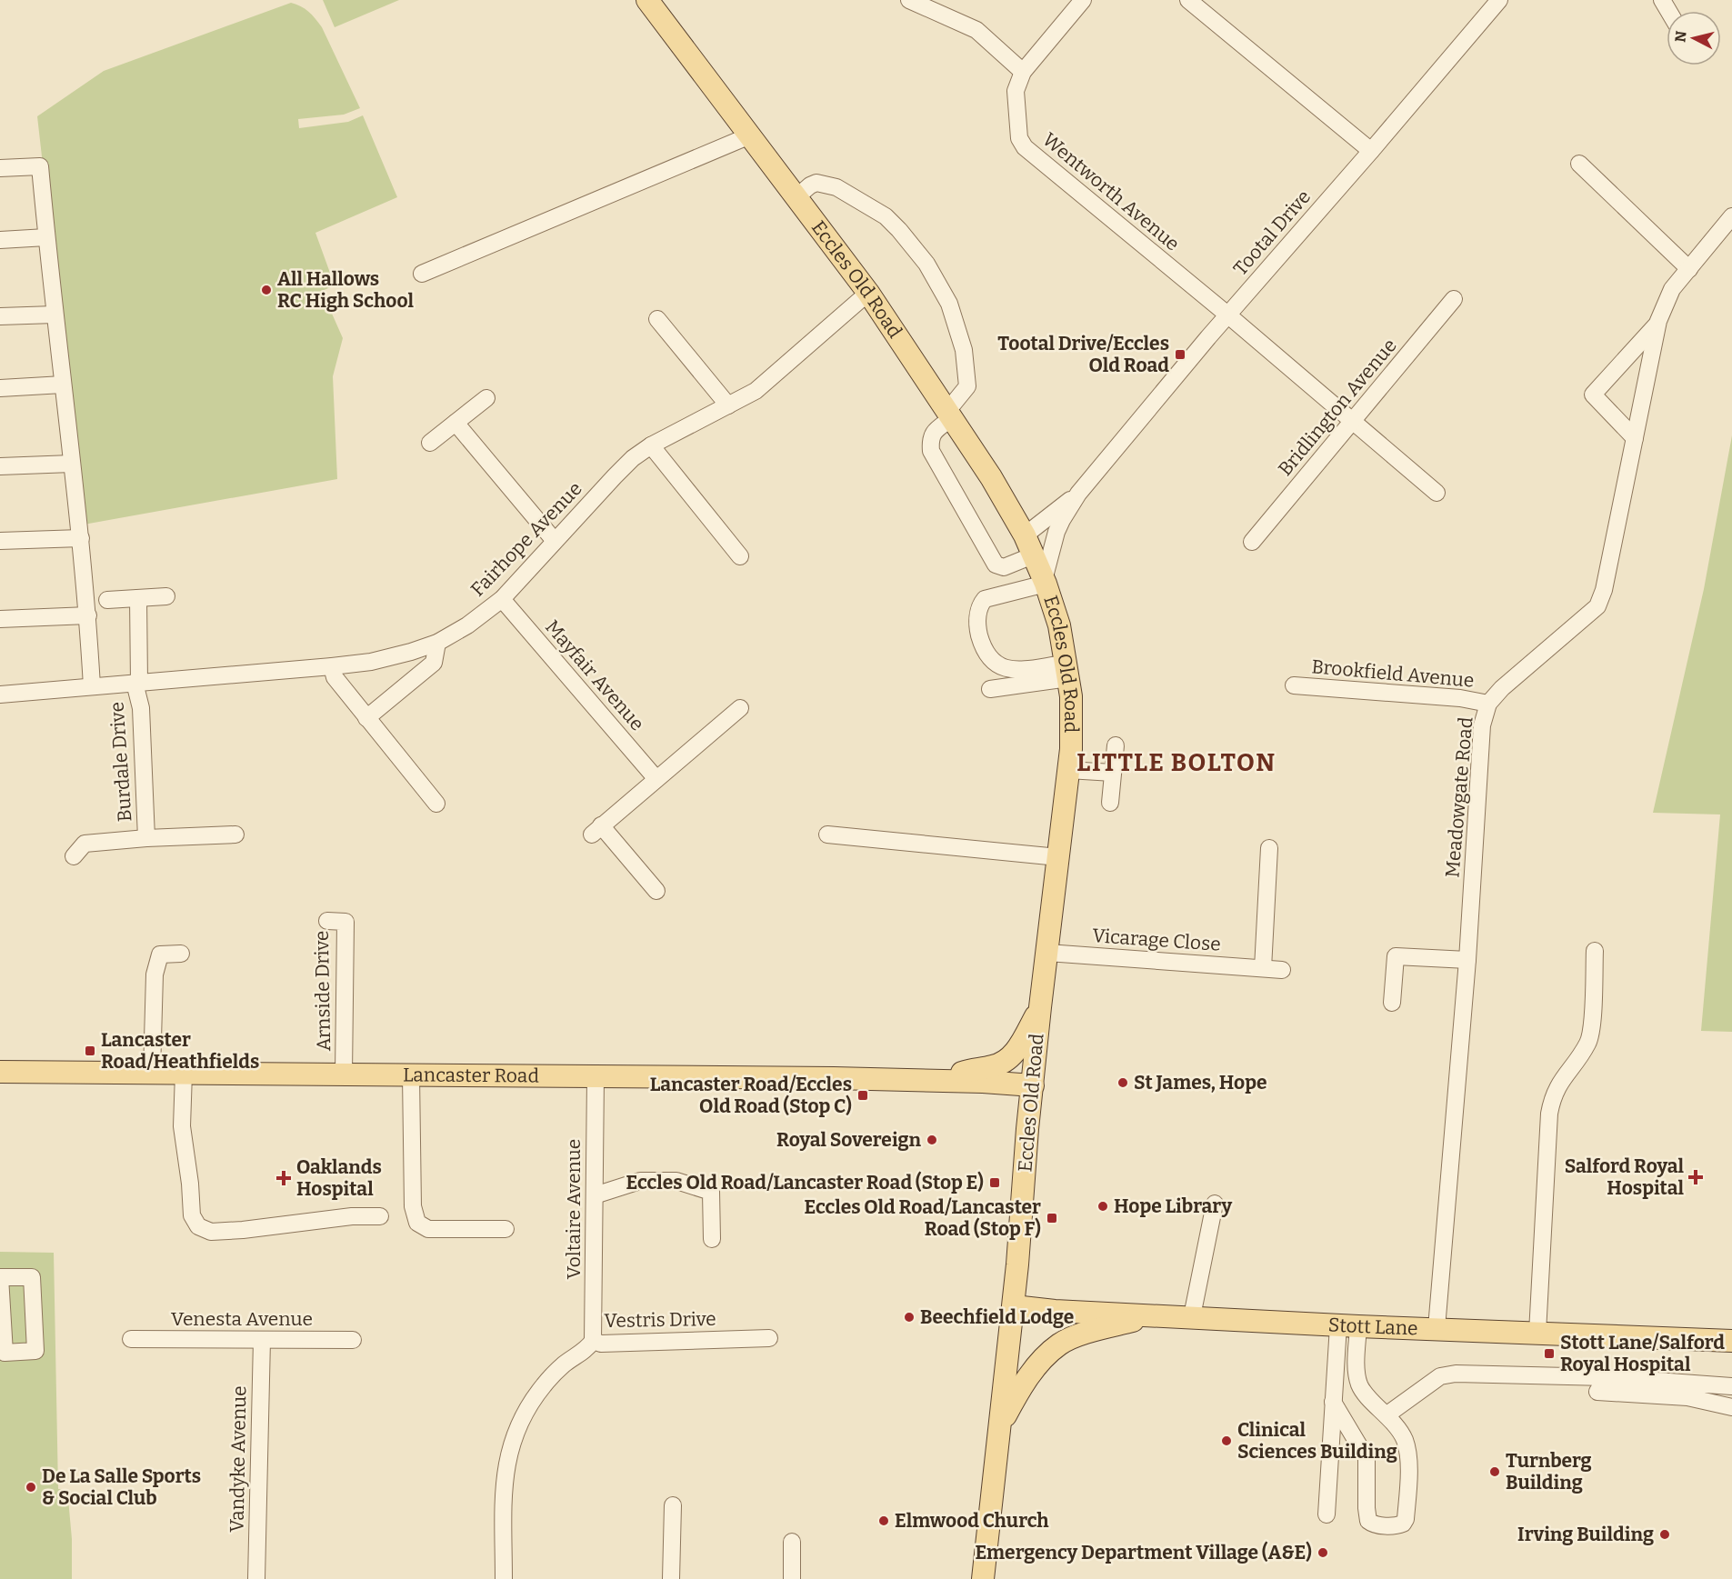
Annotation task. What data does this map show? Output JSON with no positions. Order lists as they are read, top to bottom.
{
  "streets": {
    "main road": ["Eccles Old Road", "Lancaster Road", "Stott Lane"],
    "street": [
      "Wentworth Avenue",
      "Tootal Drive",
      "Bridlington Avenue",
      "Fairhope Avenue",
      "Brookfield Avenue",
      "Mayfair Avenue",
      "Burdale Drive",
      "Meadowgate Road",
      "Vicarage Close",
      "Arnside Drive",
      "Voltaire Avenue",
      "Venesta Avenue",
      "Vestris Drive",
      "Vandyke Avenue"
    ]
  },
  "crossings": [
    ["Wentworth Avenue", "Tootal Drive"],
    ["Wentworth Avenue", "Bridlington Avenue"],
    ["Tootal Drive", "Eccles Old Road"],
    ["Eccles Old Road", "Fairhope Avenue"],
    ["Eccles Old Road", "Vicarage Close"],
    ["Eccles Old Road", "Lancaster Road"],
    ["Eccles Old Road", "Stott Lane"],
    ["Fairhope Avenue", "Mayfair Avenue"],
    ["Fairhope Avenue", "Burdale Drive"],
    ["Brookfield Avenue", "Meadowgate Road"],
    ["Meadowgate Road", "Stott Lane"],
    ["Arnside Drive", "Lancaster Road"],
    ["Lancaster Road", "Voltaire Avenue"],
    ["Voltaire Avenue", "Vestris Drive"],
    ["Venesta Avenue", "Vandyke Avenue"]
  ],
  "districts": ["LITTLE BOLTON"],
  "places": {
    "other": [
      "All Hallows RC High School",
      "St James, Hope",
      "Royal Sovereign",
      "Hope Library",
      "Beechfield Lodge",
      "Clinical Sciences Building",
      "Turnberg Building",
      "De La Salle Sports & Social Club",
      "Elmwood Church",
      "Irving Building",
      "Emergency Department Village (A&E)"
    ],
    "transit": [
      "Tootal Drive/Eccles Old Road",
      "Lancaster Road/Heathfields",
      "Lancaster Road/Eccles Old Road (Stop C)",
      "Eccles Old Road/Lancaster Road (Stop E)",
      "Eccles Old Road/Lancaster Road (Stop F)",
      "Stott Lane/Salford Royal Hospital"
    ],
    "health": ["Salford Royal Hospital", "Oaklands Hospital"]
  },
  "north": "left"
}
